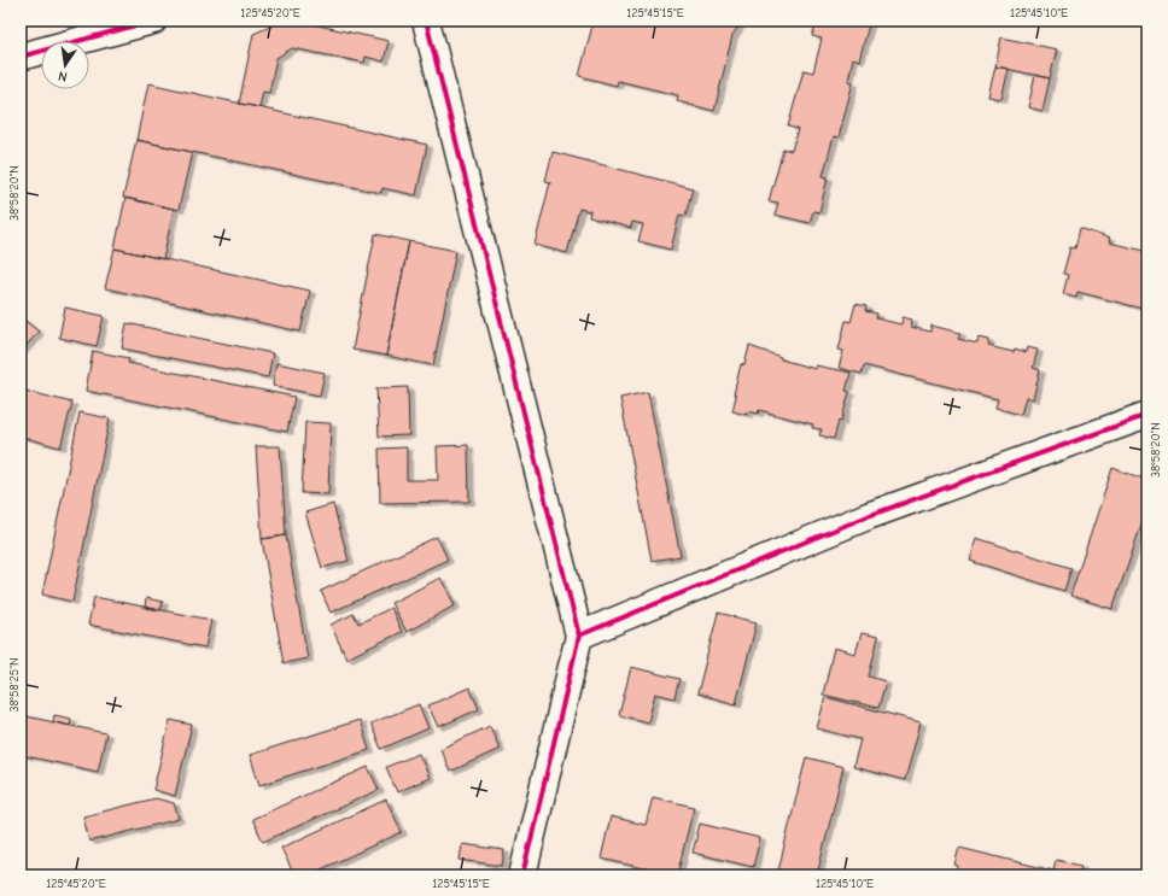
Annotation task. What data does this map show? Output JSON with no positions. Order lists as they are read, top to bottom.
{
  "north": "bottom",
  "coordinates": [
    "125°45'20\"E",
    "125°45'15\"E",
    "125°45'10\"E",
    "38°58'20\"N",
    "38°58'25\"N"
  ]
}
